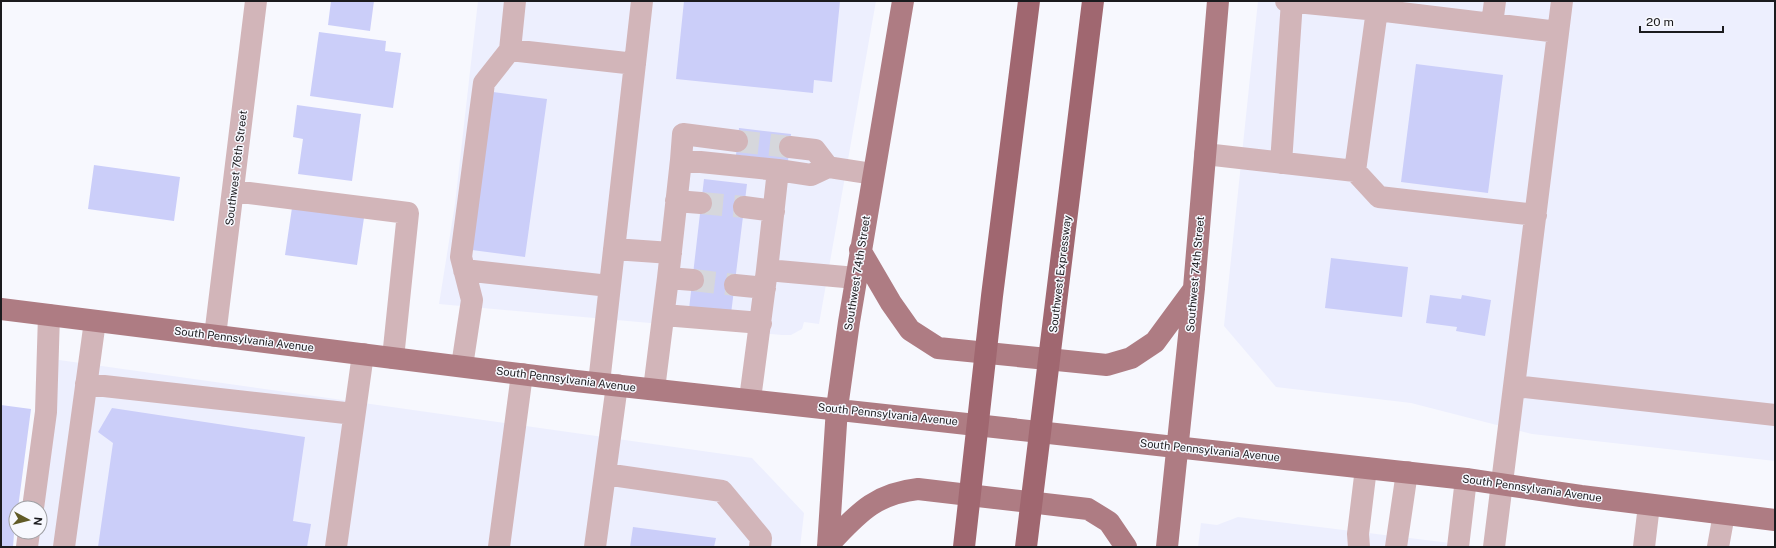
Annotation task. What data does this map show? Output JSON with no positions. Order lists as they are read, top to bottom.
{
  "streets": {
    "highway": ["Southwest Expressway"],
    "main road": ["Southwest 74th Street", "South Pennsylvania Avenue"],
    "street": ["Southwest 76th Street"]
  },
  "crossings": [
    ["Southwest 76th Street", "South Pennsylvania Avenue"],
    ["Southwest 74th Street", "South Pennsylvania Avenue"]
  ],
  "scale_bar": "20 m",
  "north": "right"
}
